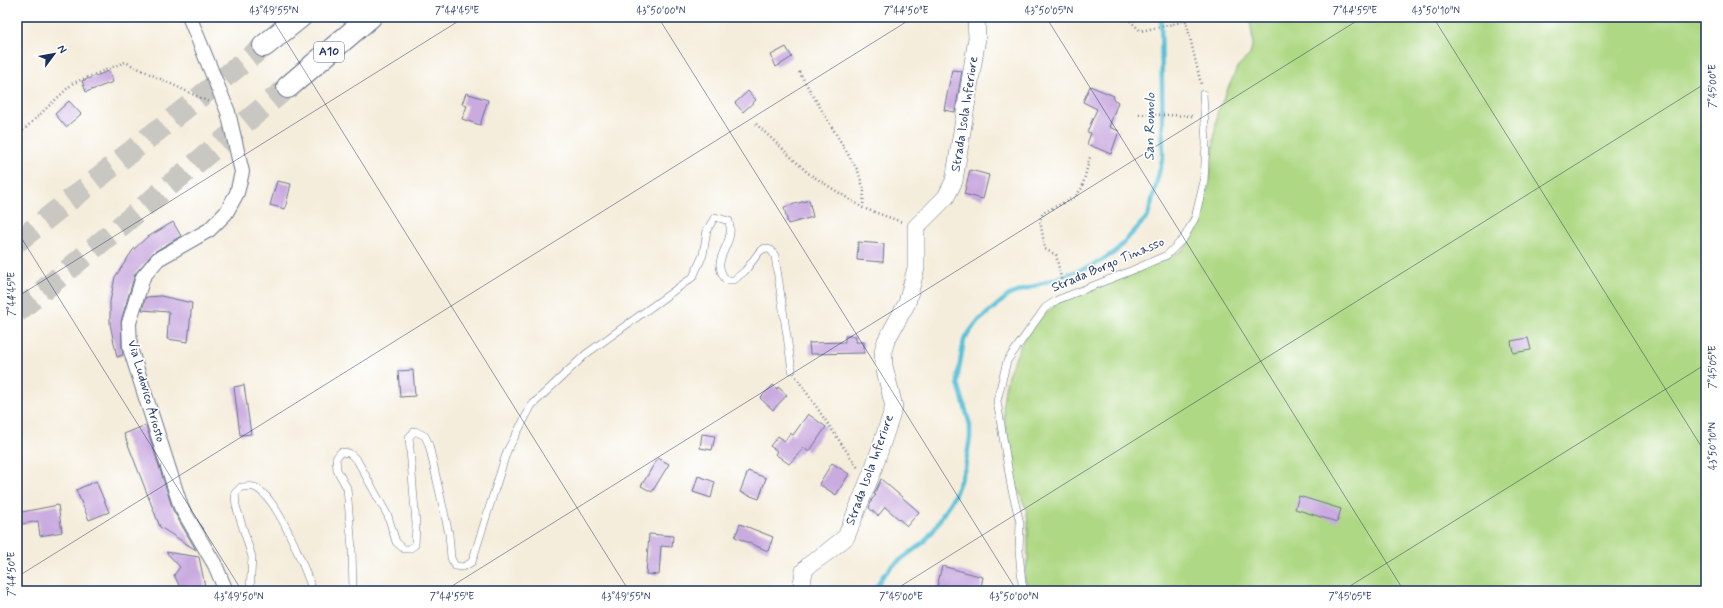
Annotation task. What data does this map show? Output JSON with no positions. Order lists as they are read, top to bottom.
{
  "streets": {
    "highway": ["A10"],
    "street": ["Strada Isola Inferiore", "Via Ludovico Ariosto"],
    "lane": ["Strada Borgo Tinasso"]
  },
  "water": ["San Romolo"],
  "north": "top right",
  "coordinates": [
    "43°49'55\"N",
    "7°44'45\"E",
    "43°50'00\"N",
    "7°44'50\"E",
    "43°50'05\"N",
    "7°44'55\"E",
    "43°50'10\"N",
    "7°45'00\"E",
    "7°45'05\"E",
    "43°49'50\"N"
  ]
}
